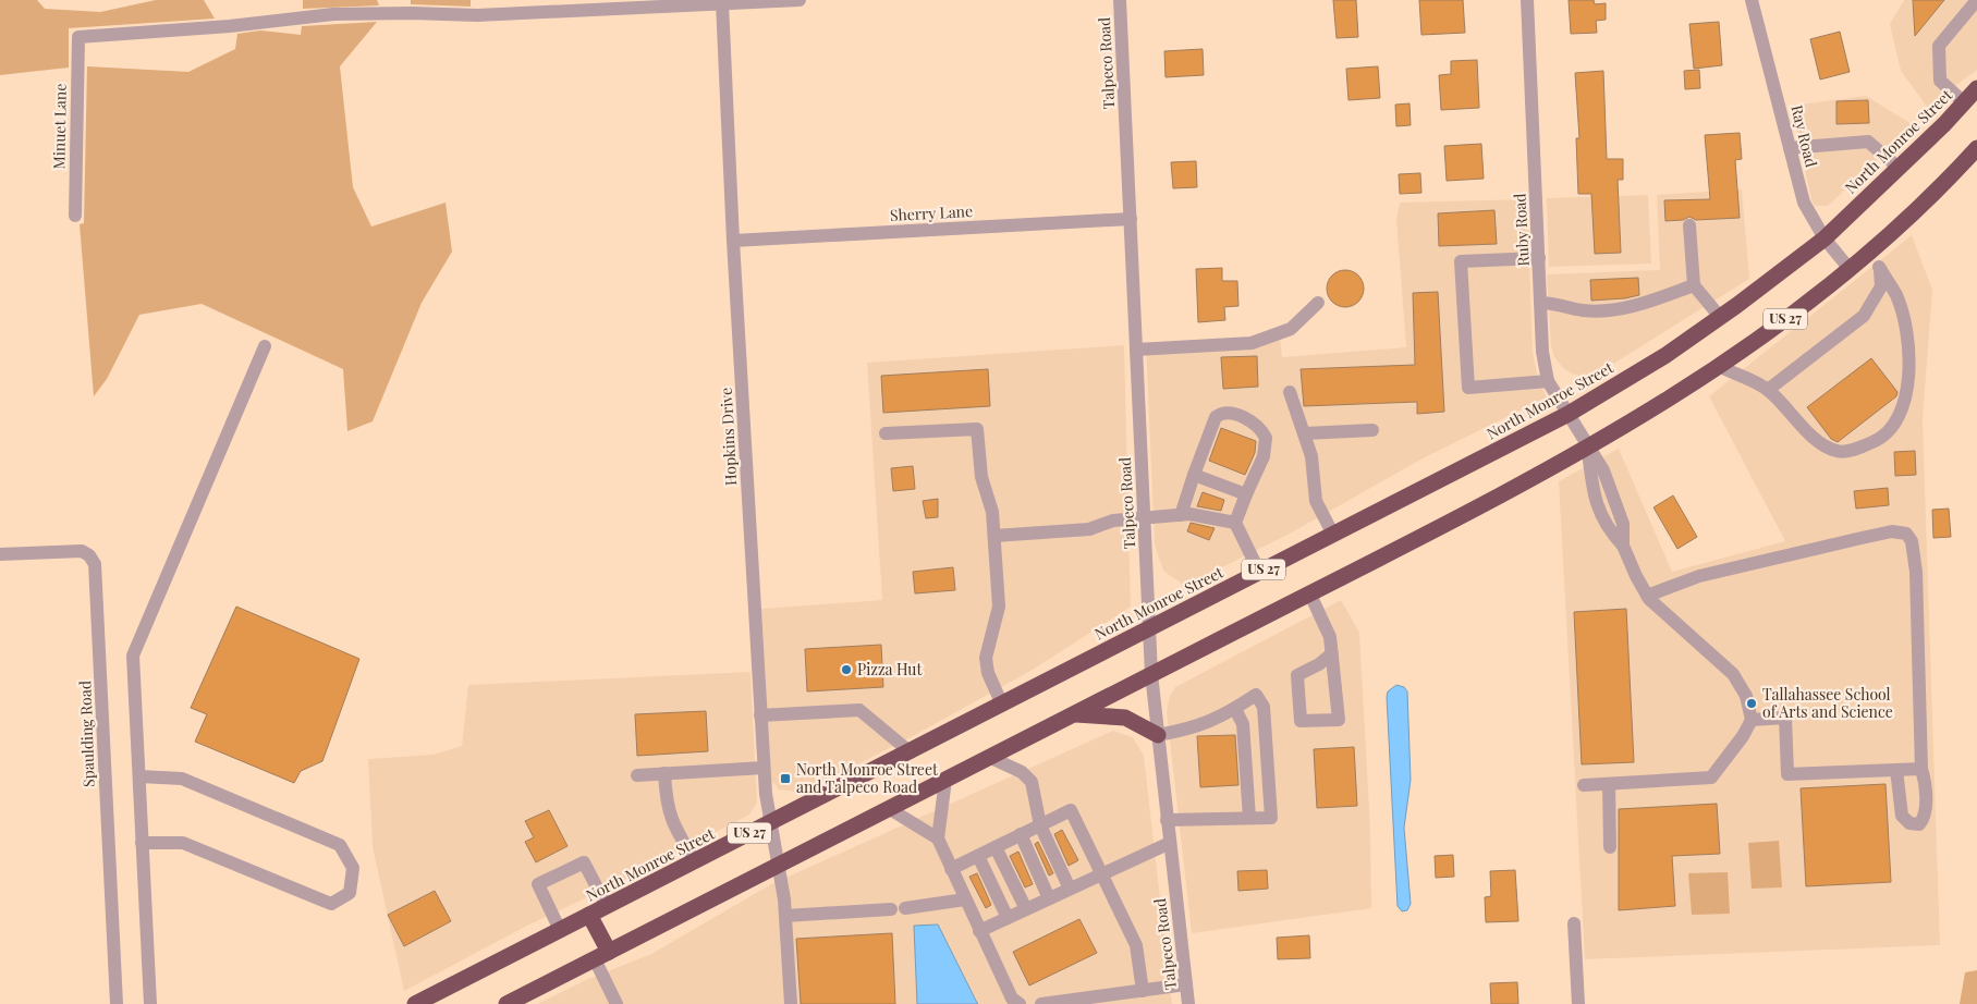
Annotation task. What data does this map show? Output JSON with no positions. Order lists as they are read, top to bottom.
{
  "streets": {
    "highway": ["North Monroe Street", "US 27"],
    "street": [
      "Talpeco Road",
      "Minuet Lane",
      "Ray Road",
      "Sherry Lane",
      "Ruby Road",
      "Hopkins Drive",
      "Spaulding Road"
    ]
  },
  "crossings": [
    ["Talpeco Road", "North Monroe Street"],
    ["Talpeco Road", "Sherry Lane"],
    ["Talpeco Road", "US 27"],
    ["Minuet Lane", "Hopkins Drive"],
    ["Ray Road", "North Monroe Street"],
    ["Ray Road", "US 27"],
    ["North Monroe Street", "Ruby Road"],
    ["North Monroe Street", "Hopkins Drive"],
    ["Sherry Lane", "Hopkins Drive"],
    ["Ruby Road", "US 27"],
    ["US 27", "Hopkins Drive"]
  ],
  "places": {
    "other": ["Pizza Hut", "Tallahassee School of Arts and Science"],
    "transit": ["North Monroe Street and Talpeco Road"]
  }
}
